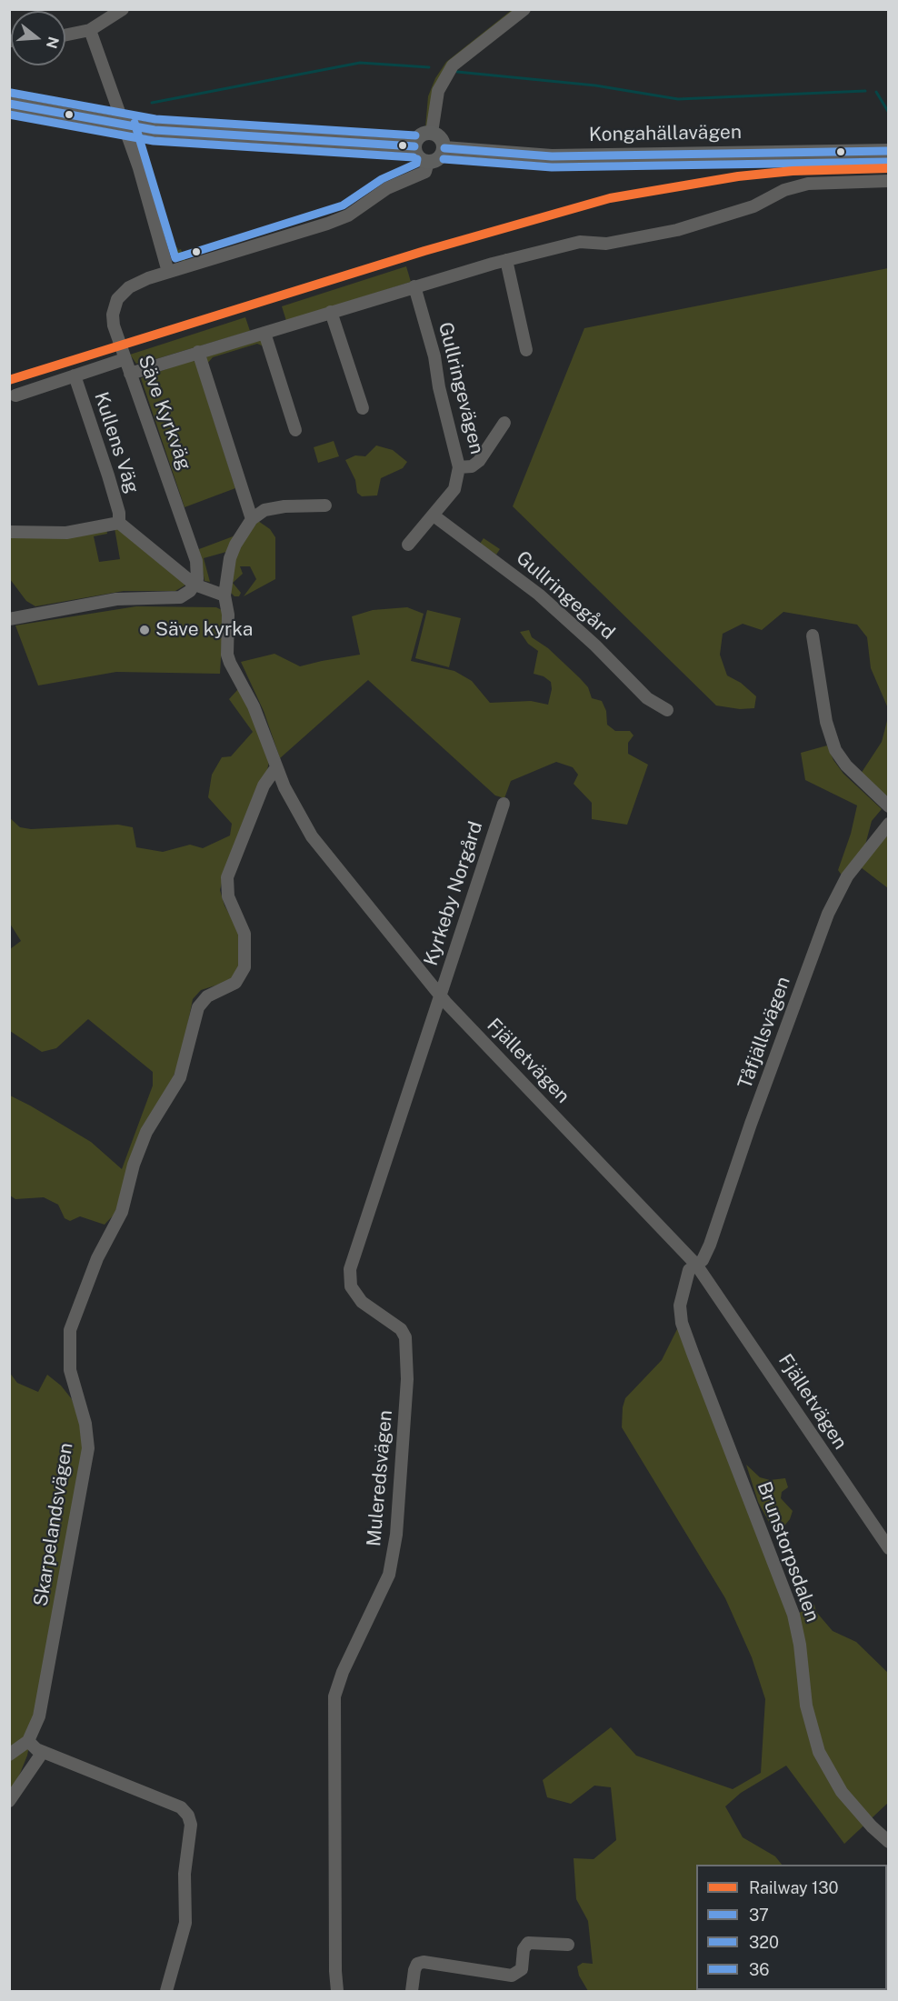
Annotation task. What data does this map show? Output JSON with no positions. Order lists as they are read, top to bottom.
{
  "streets": {
    "main road": ["Kongahällavägen"],
    "street": [
      "Gullringevägen",
      "Säve Kyrkväg",
      "Kullens Väg",
      "Gullringegård",
      "Kyrkeby Norgård",
      "Tåfjällsvägen",
      "Fjälletvägen",
      "Muleredsvägen",
      "Skarpelandsvägen",
      "Brunstorpsdalen"
    ]
  },
  "crossings": [
    ["Kongahällavägen", "Säve Kyrkväg"],
    ["Säve Kyrkväg", "Kullens Väg"],
    ["Kyrkeby Norgård", "Fjälletvägen"],
    ["Kyrkeby Norgård", "Muleredsvägen"],
    ["Tåfjällsvägen", "Fjälletvägen"],
    ["Tåfjällsvägen", "Brunstorpsdalen"],
    ["Fjälletvägen", "Muleredsvägen"],
    ["Fjälletvägen", "Skarpelandsvägen"],
    ["Fjälletvägen", "Brunstorpsdalen"]
  ],
  "places": ["Säve kyrka"],
  "lines": [
    "transit line 36",
    "transit line 37",
    "transit line 320",
    "rail line 130"
  ],
  "legend": [
    "Railway 130",
    "37",
    "320",
    "36"
  ],
  "north": "right"
}
